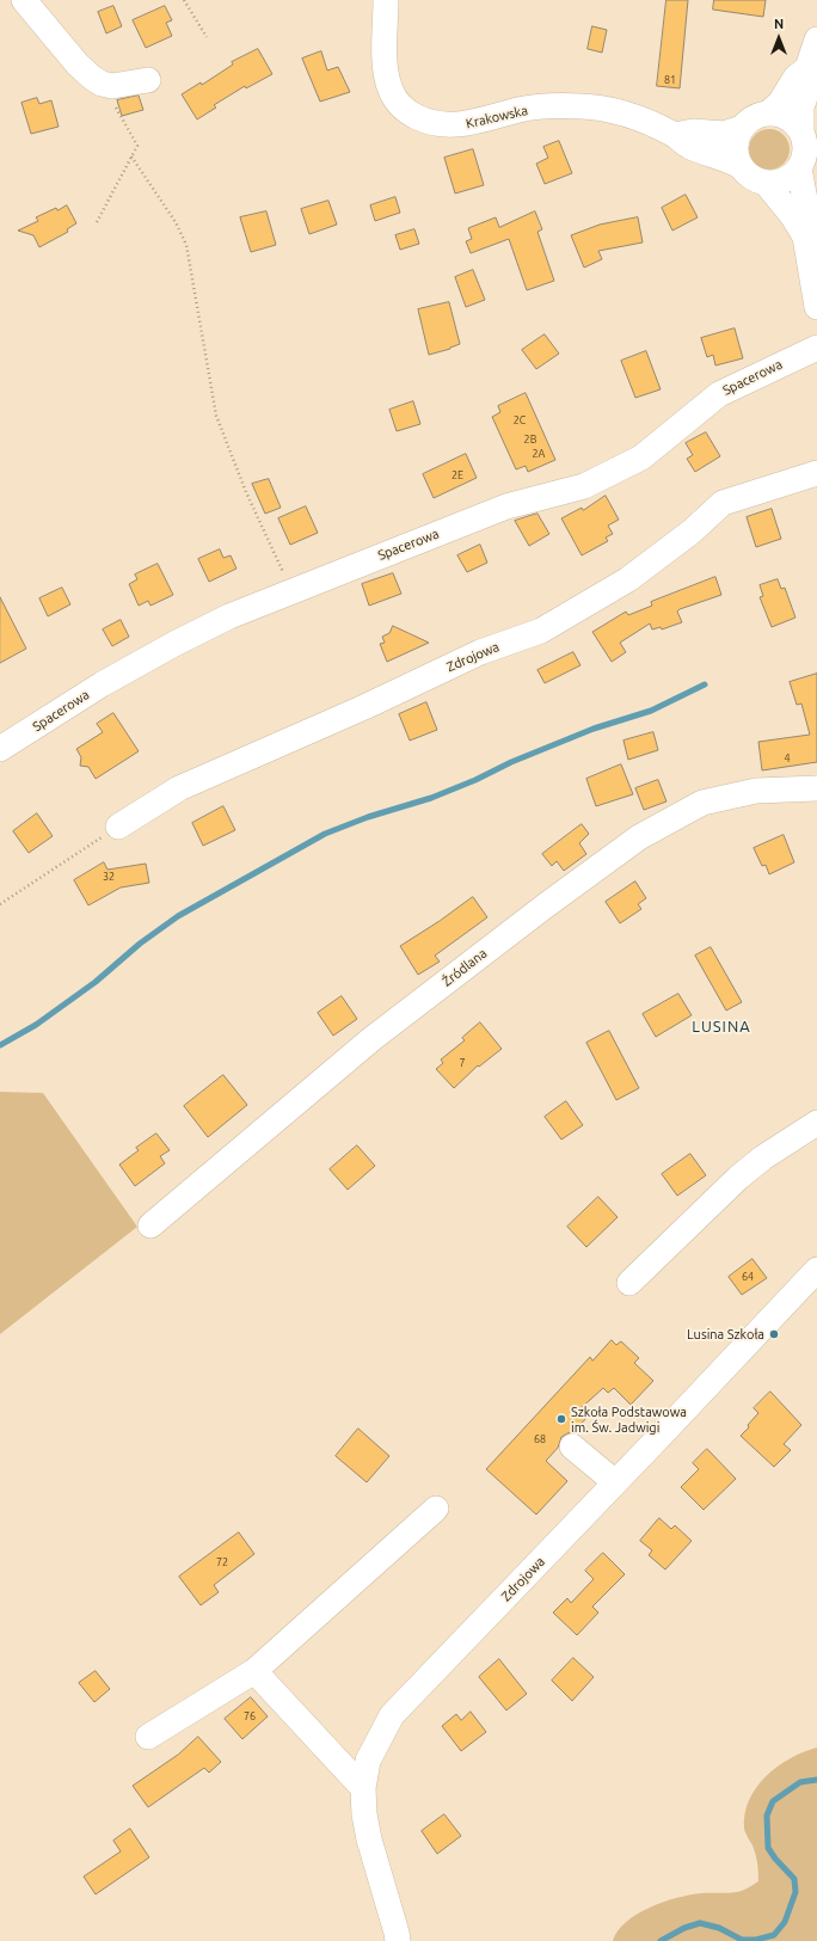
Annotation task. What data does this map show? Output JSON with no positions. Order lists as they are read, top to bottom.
{
  "streets": {
    "street": [
      "Krakowska",
      "Spacerowa",
      "Zdrojowa",
      "Źródlana"
    ]
  },
  "districts": ["LUSINA"],
  "places": ["Lusina Szkoła", "Szkoła Podstawowa im. Św. Jadwigi"],
  "house_numbers": [
    "81",
    "2C",
    "2B",
    "2A",
    "2E",
    "4",
    "32",
    "7",
    "64",
    "68",
    "72",
    "76"
  ],
  "north": "top"
}
